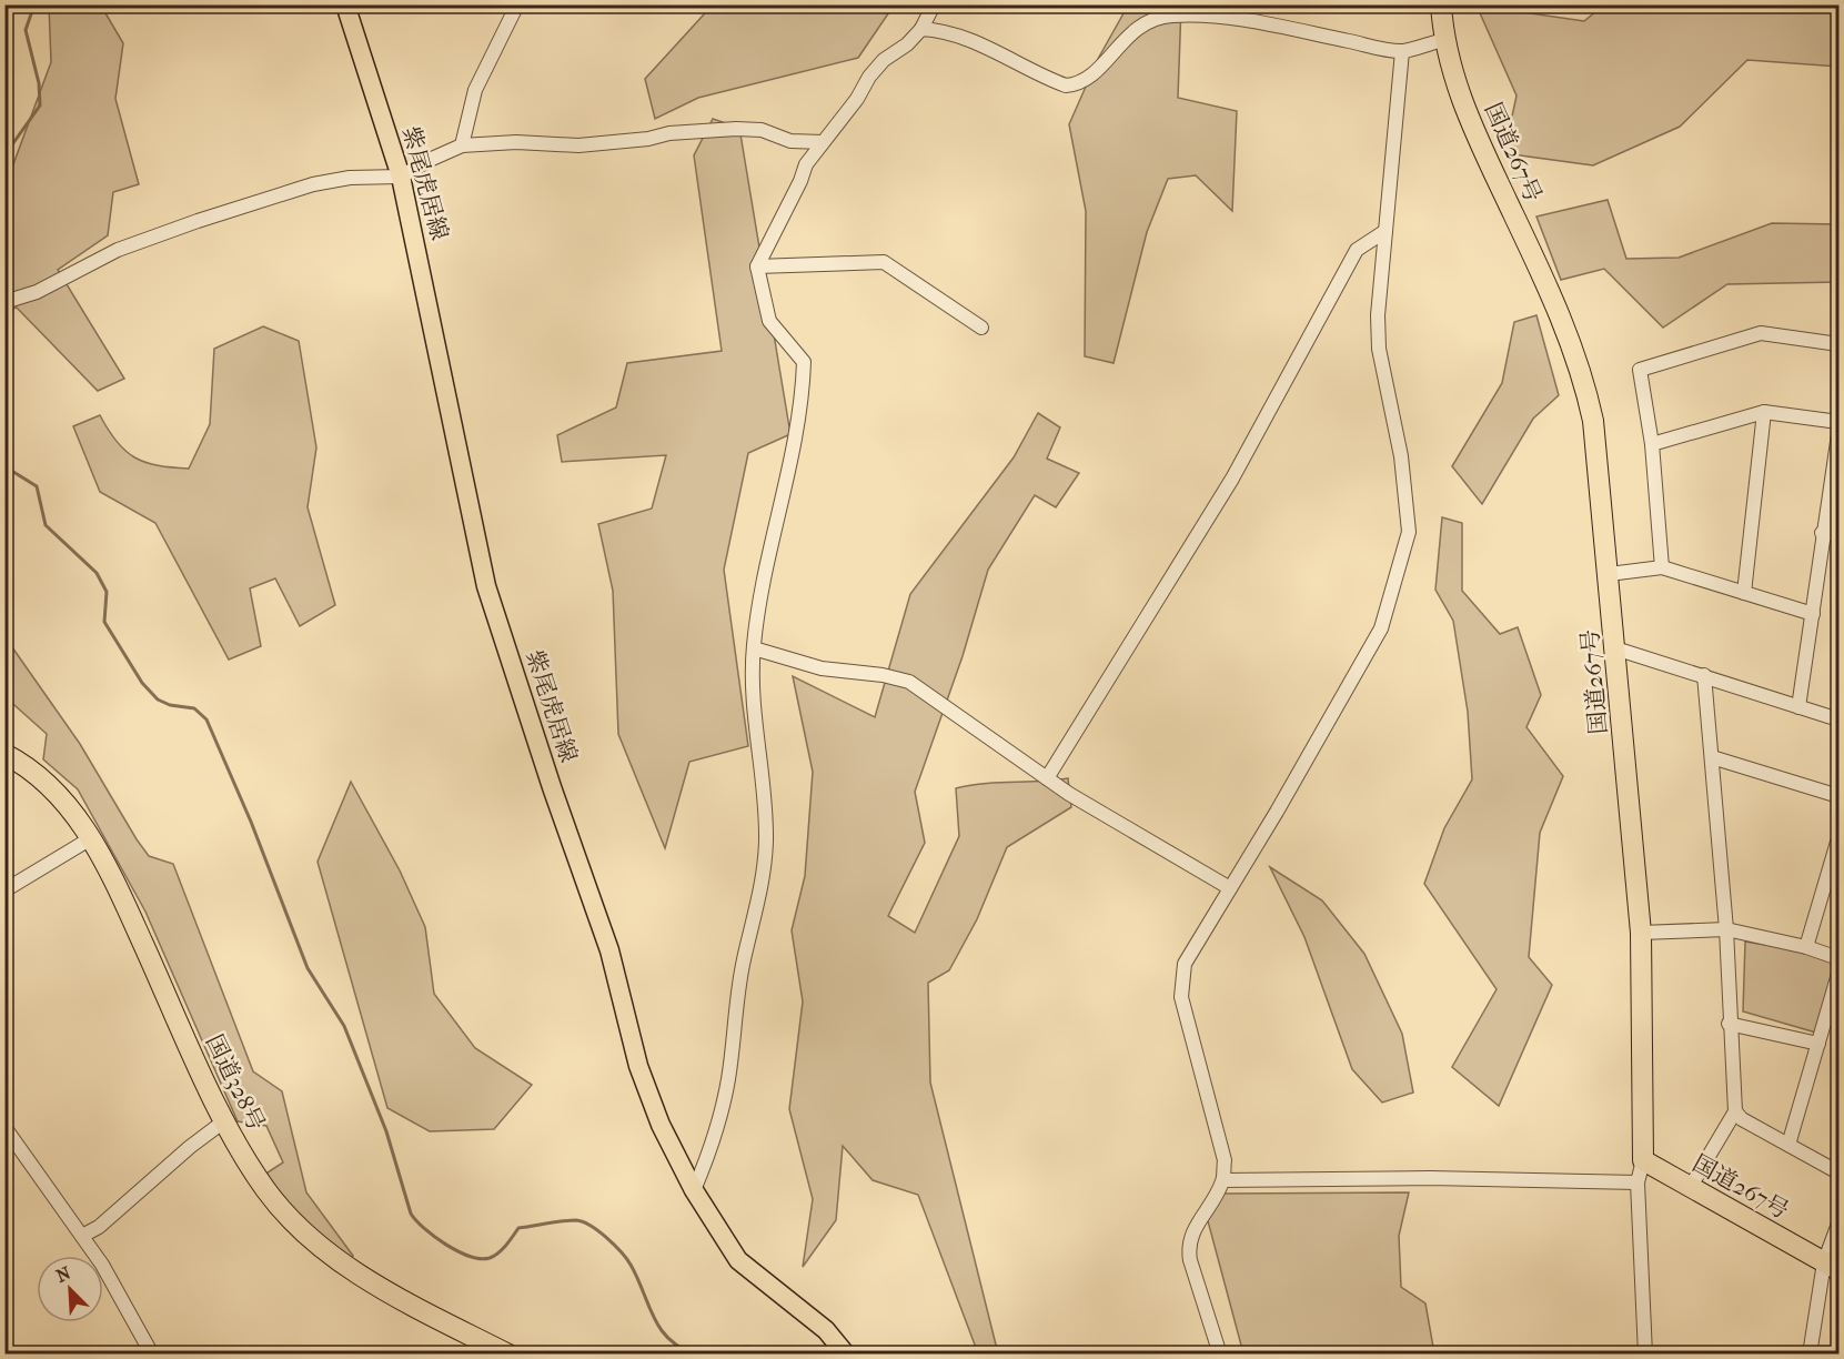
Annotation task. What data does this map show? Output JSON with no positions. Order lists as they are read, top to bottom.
{
  "streets": {
    "highway": ["国道267号", "国道328号"],
    "main road": ["紫尾虎居線"]
  },
  "north": "top left"
}
